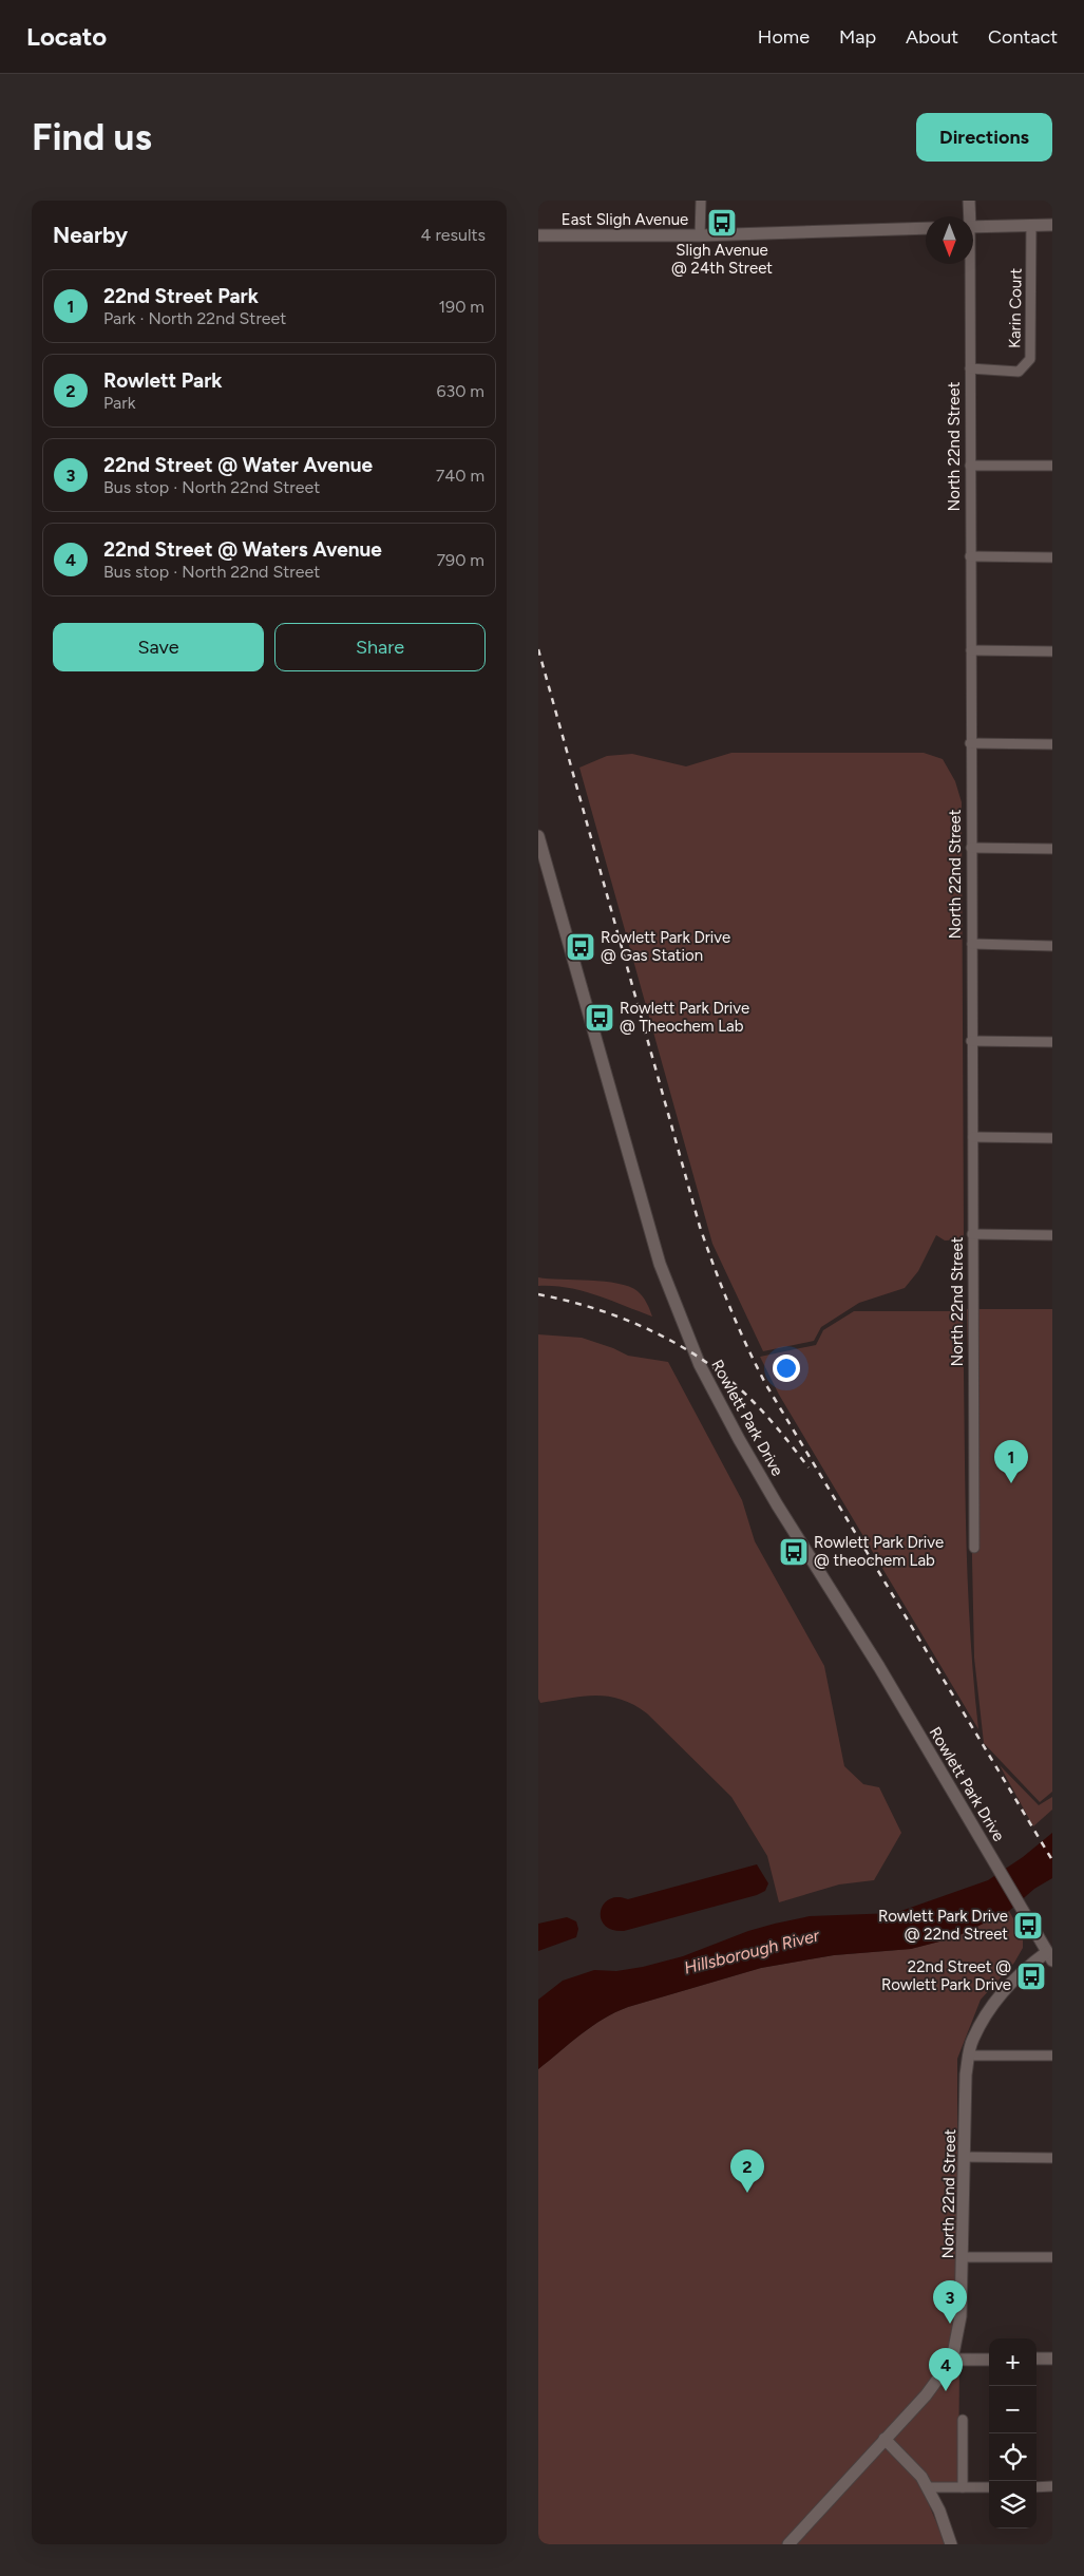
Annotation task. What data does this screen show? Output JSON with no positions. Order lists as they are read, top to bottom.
{
  "streets": {
    "street": [
      "East Sligh Avenue",
      "Karin Court",
      "North 22nd Street",
      "Rowlett Park Drive"
    ]
  },
  "crossings": [
    ["Karin Court", "North 22nd Street"],
    ["North 22nd Street", "Rowlett Park Drive"]
  ],
  "water": ["Hillsborough River"],
  "places": {
    "bus stop": [
      "Sligh Avenue @ 24th Street",
      "Rowlett Park Drive @ Gas Station",
      "Rowlett Park Drive @ Theochem Lab",
      "Rowlett Park Drive @ theochem Lab",
      "Rowlett Park Drive @ 22nd Street",
      "22nd Street @ Rowlett Park Drive"
    ]
  },
  "north": "bottom",
  "page": {
    "header": "Locato",
    "nav": [
      "Home",
      "Map",
      "About",
      "Contact"
    ],
    "buttons": [
      "Directions",
      ["Save", "Share"]
    ],
    "title": "Find us",
    "heading": ["Nearby", "4 results"],
    "list": [
      {
        "mark": "1",
        "name": "22nd Street Park",
        "note": "Park · North 22nd Street",
        "value": "190 m"
      },
      {
        "mark": "2",
        "name": "Rowlett Park",
        "note": "Park",
        "value": "630 m"
      },
      {
        "mark": "3",
        "name": "22nd Street @ Water Avenue",
        "note": "Bus stop · North 22nd Street",
        "value": "740 m"
      },
      {
        "mark": "4",
        "name": "22nd Street @ Waters Avenue",
        "note": "Bus stop · North 22nd Street",
        "value": "790 m"
      }
    ],
    "pins": [
      "1",
      "2",
      "3",
      "4"
    ],
    "map_buttons": ["+", "−"]
  }
}
